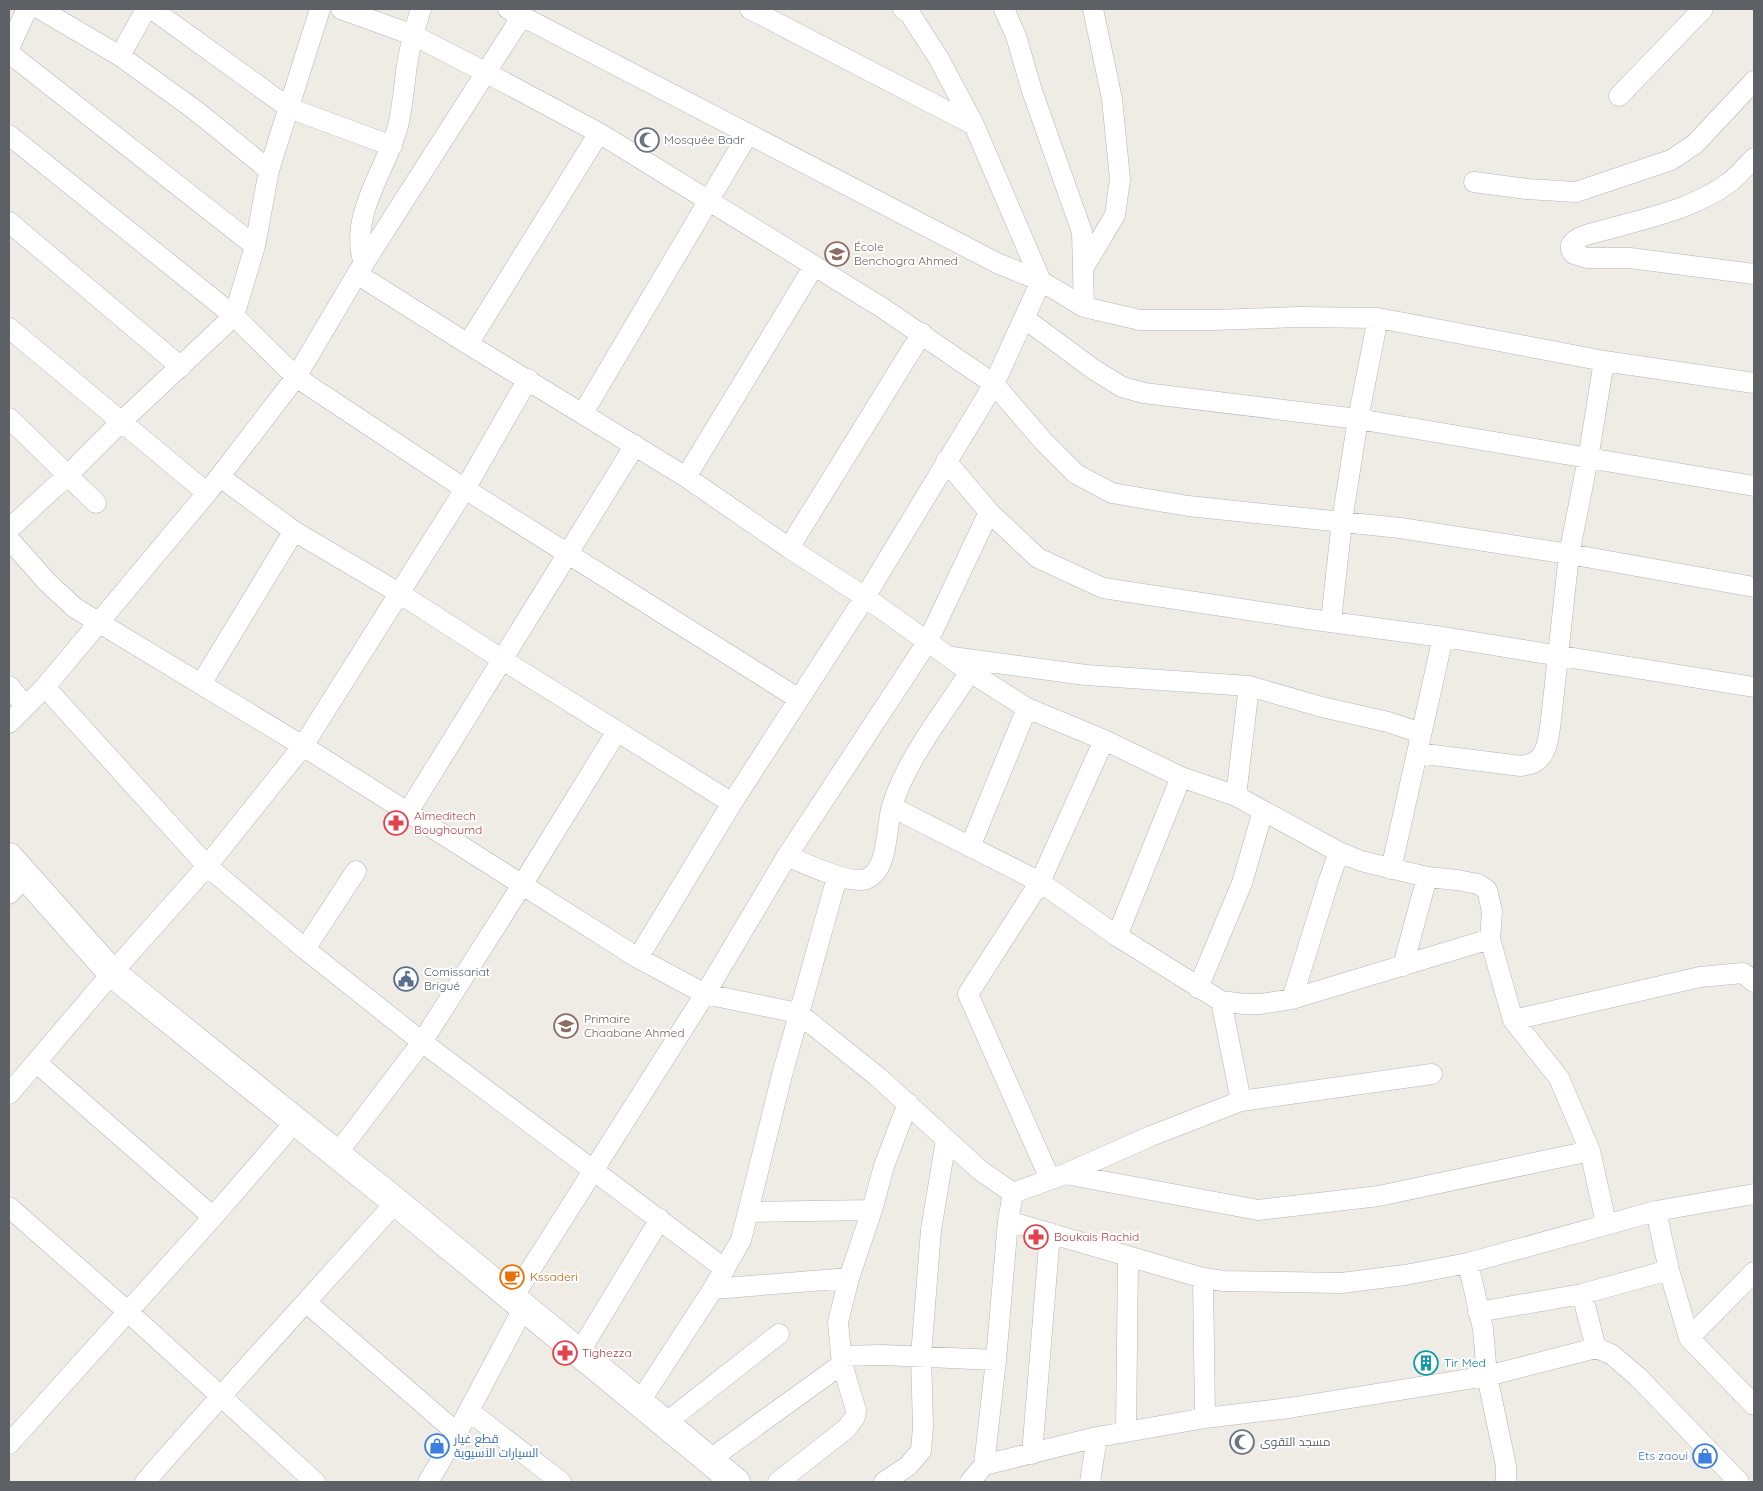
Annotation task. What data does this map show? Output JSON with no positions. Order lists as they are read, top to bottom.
{
  "places": {
    "mosque": ["Mosquée Badr", "مسجد التقوى"],
    "school or university": ["École Benchogra Ahmed", "Primaire Chaabane Ahmed"],
    "pharmacy": ["Almeditech Boughoumd", "Boukais Rachid", "Tighezza"],
    "public building": ["Comissariat Brigué"],
    "cafe": ["Kssaderi"],
    "building": ["Tir Med"],
    "shop": ["قطع غيار السيارات الآسيوية", "Ets zaoui"]
  }
}
